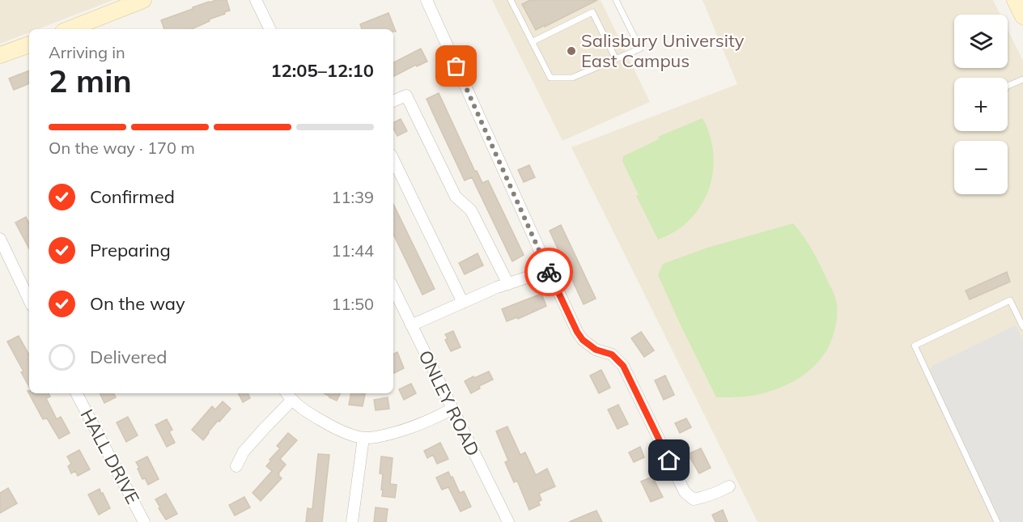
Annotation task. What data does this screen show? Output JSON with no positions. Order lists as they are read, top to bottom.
{
  "streets": {
    "street": ["ONLEY ROAD", "HALL DRIVE"]
  },
  "places": ["Salisbury University East Campus"],
  "page": {
    "map_buttons": ["+", "−"],
    "heading": ["2 min", "Arriving in", "12:05–12:10"],
    "bar": "On the way · 170 m",
    "list": [
      ["Confirmed", "11:39"],
      ["Preparing", "11:44"],
      ["On the way", "11:50"],
      "Delivered"
    ]
  }
}
